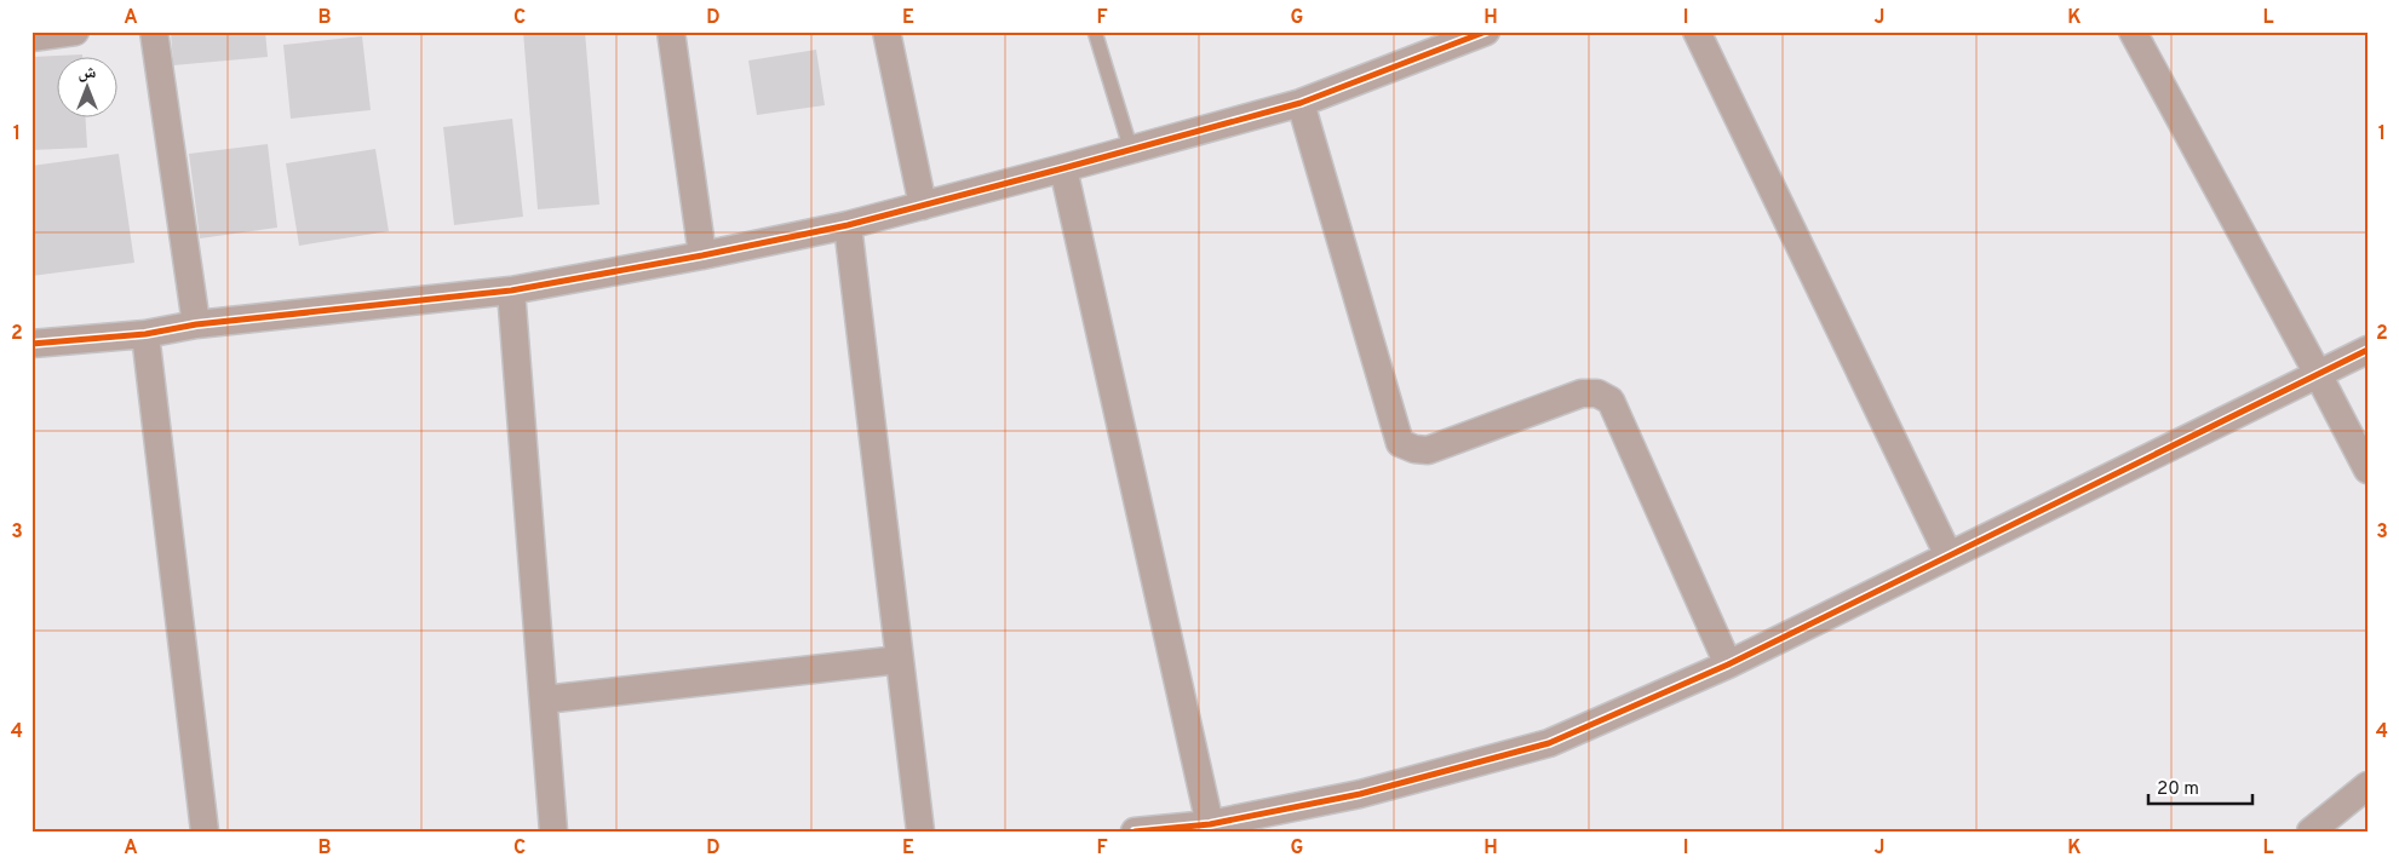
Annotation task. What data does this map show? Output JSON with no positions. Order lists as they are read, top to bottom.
{
  "scale_bar": "20 m",
  "north": "top",
  "grid": {
    "columns": [
      "A",
      "B",
      "C",
      "D",
      "E",
      "F",
      "G",
      "H",
      "I",
      "J",
      "K",
      "L"
    ],
    "rows": [
      "1",
      "2",
      "3",
      "4"
    ]
  }
}
